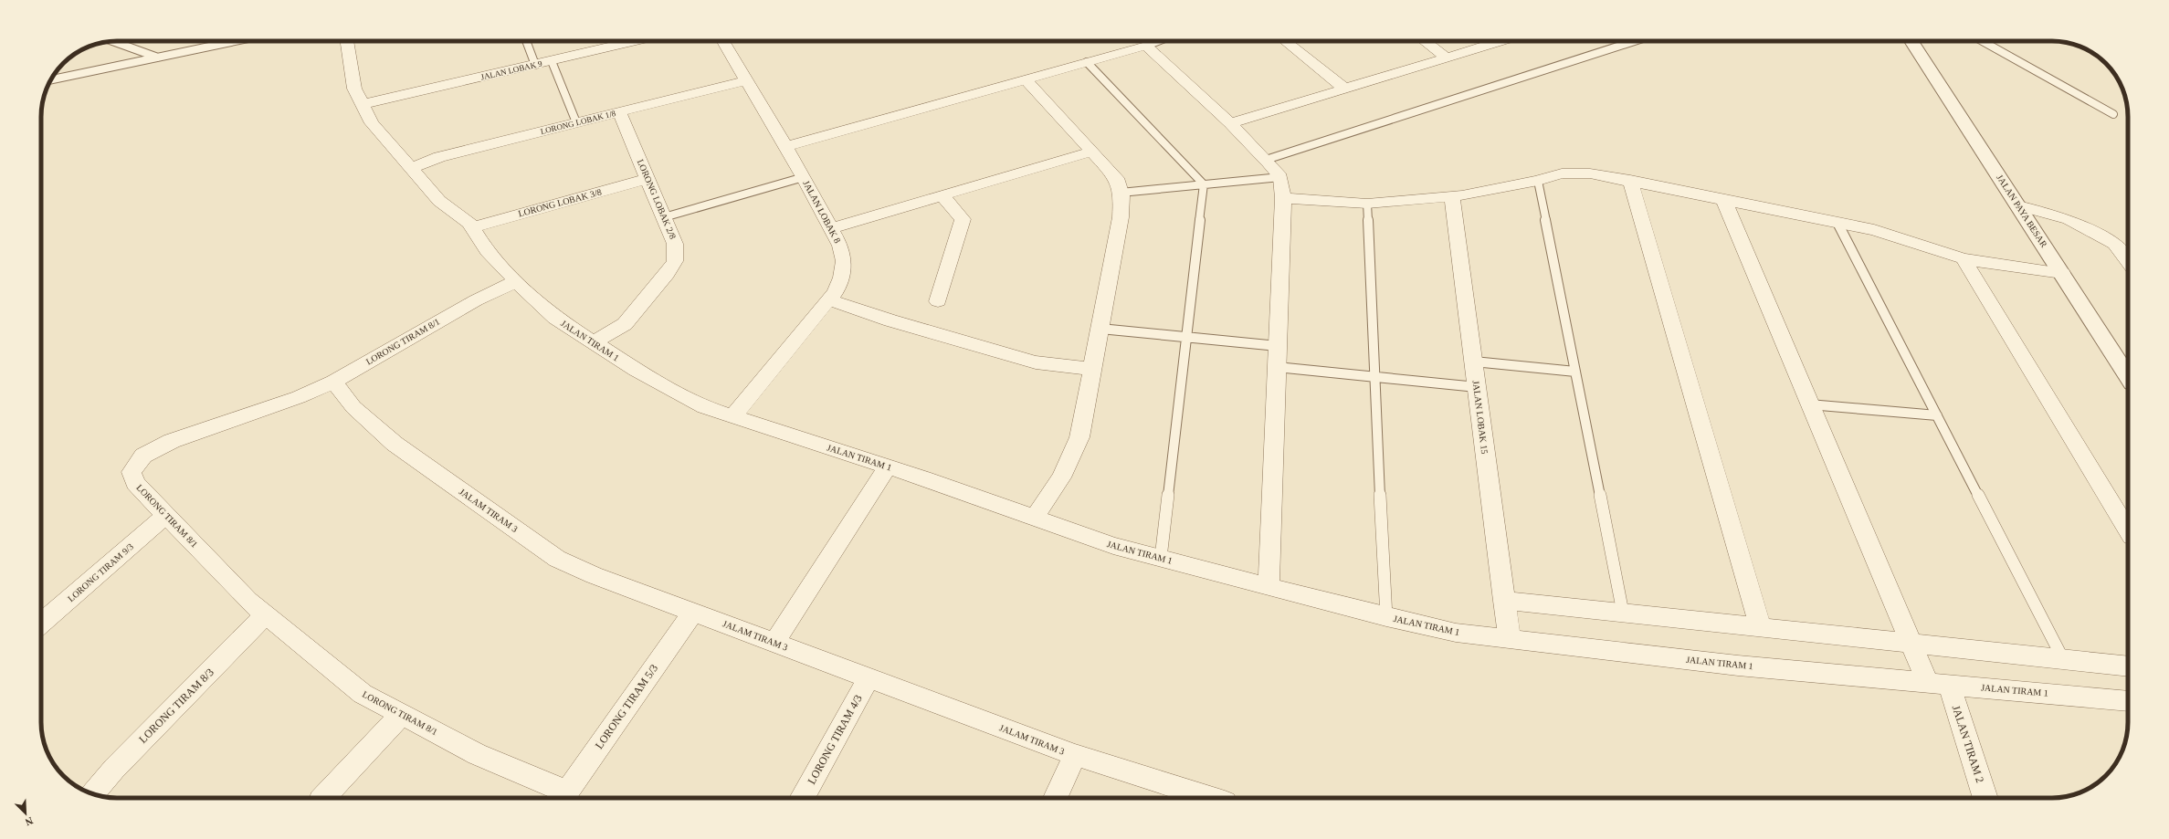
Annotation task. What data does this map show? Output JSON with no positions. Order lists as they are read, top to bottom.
{
  "streets": {
    "street": [
      "JALAN LOBAK 9",
      "LORONG LOBAK 1/8",
      "LORONG LOBAK 2/8",
      "LORONG LOBAK 3/8",
      "JALAN PAYA BESAR",
      "JALAN LOBAK 8",
      "JALAN TIRAM 1",
      "LORONG TIRAM 8/1",
      "JALAN LOBAK 15",
      "JALAM TIRAM 3",
      "LORONG TIRAM 9/3",
      "LORONG TIRAM 8/3",
      "LORONG TIRAM 5/3",
      "LORONG TIRAM 4/3",
      "JALAN TIRAM 2"
    ]
  },
  "crossings": [
    ["JALAN LOBAK 9", "JALAN TIRAM 1"],
    ["LORONG LOBAK 1/8", "LORONG LOBAK 2/8"],
    ["LORONG LOBAK 1/8", "JALAN LOBAK 8"],
    ["LORONG LOBAK 1/8", "JALAN TIRAM 1"],
    ["LORONG LOBAK 2/8", "LORONG LOBAK 3/8"],
    ["LORONG LOBAK 2/8", "JALAN TIRAM 1"],
    ["LORONG LOBAK 3/8", "JALAN TIRAM 1"],
    ["JALAN LOBAK 8", "JALAN TIRAM 1"],
    ["JALAN TIRAM 1", "LORONG TIRAM 8/1"],
    ["JALAN TIRAM 1", "JALAN LOBAK 15"],
    ["JALAN TIRAM 1", "JALAN TIRAM 2"],
    ["LORONG TIRAM 8/1", "JALAM TIRAM 3"],
    ["LORONG TIRAM 8/1", "LORONG TIRAM 9/3"],
    ["LORONG TIRAM 8/1", "LORONG TIRAM 8/3"],
    ["LORONG TIRAM 8/1", "LORONG TIRAM 5/3"],
    ["JALAM TIRAM 3", "LORONG TIRAM 5/3"],
    ["JALAM TIRAM 3", "LORONG TIRAM 4/3"]
  ],
  "north": "bottom right"
}
